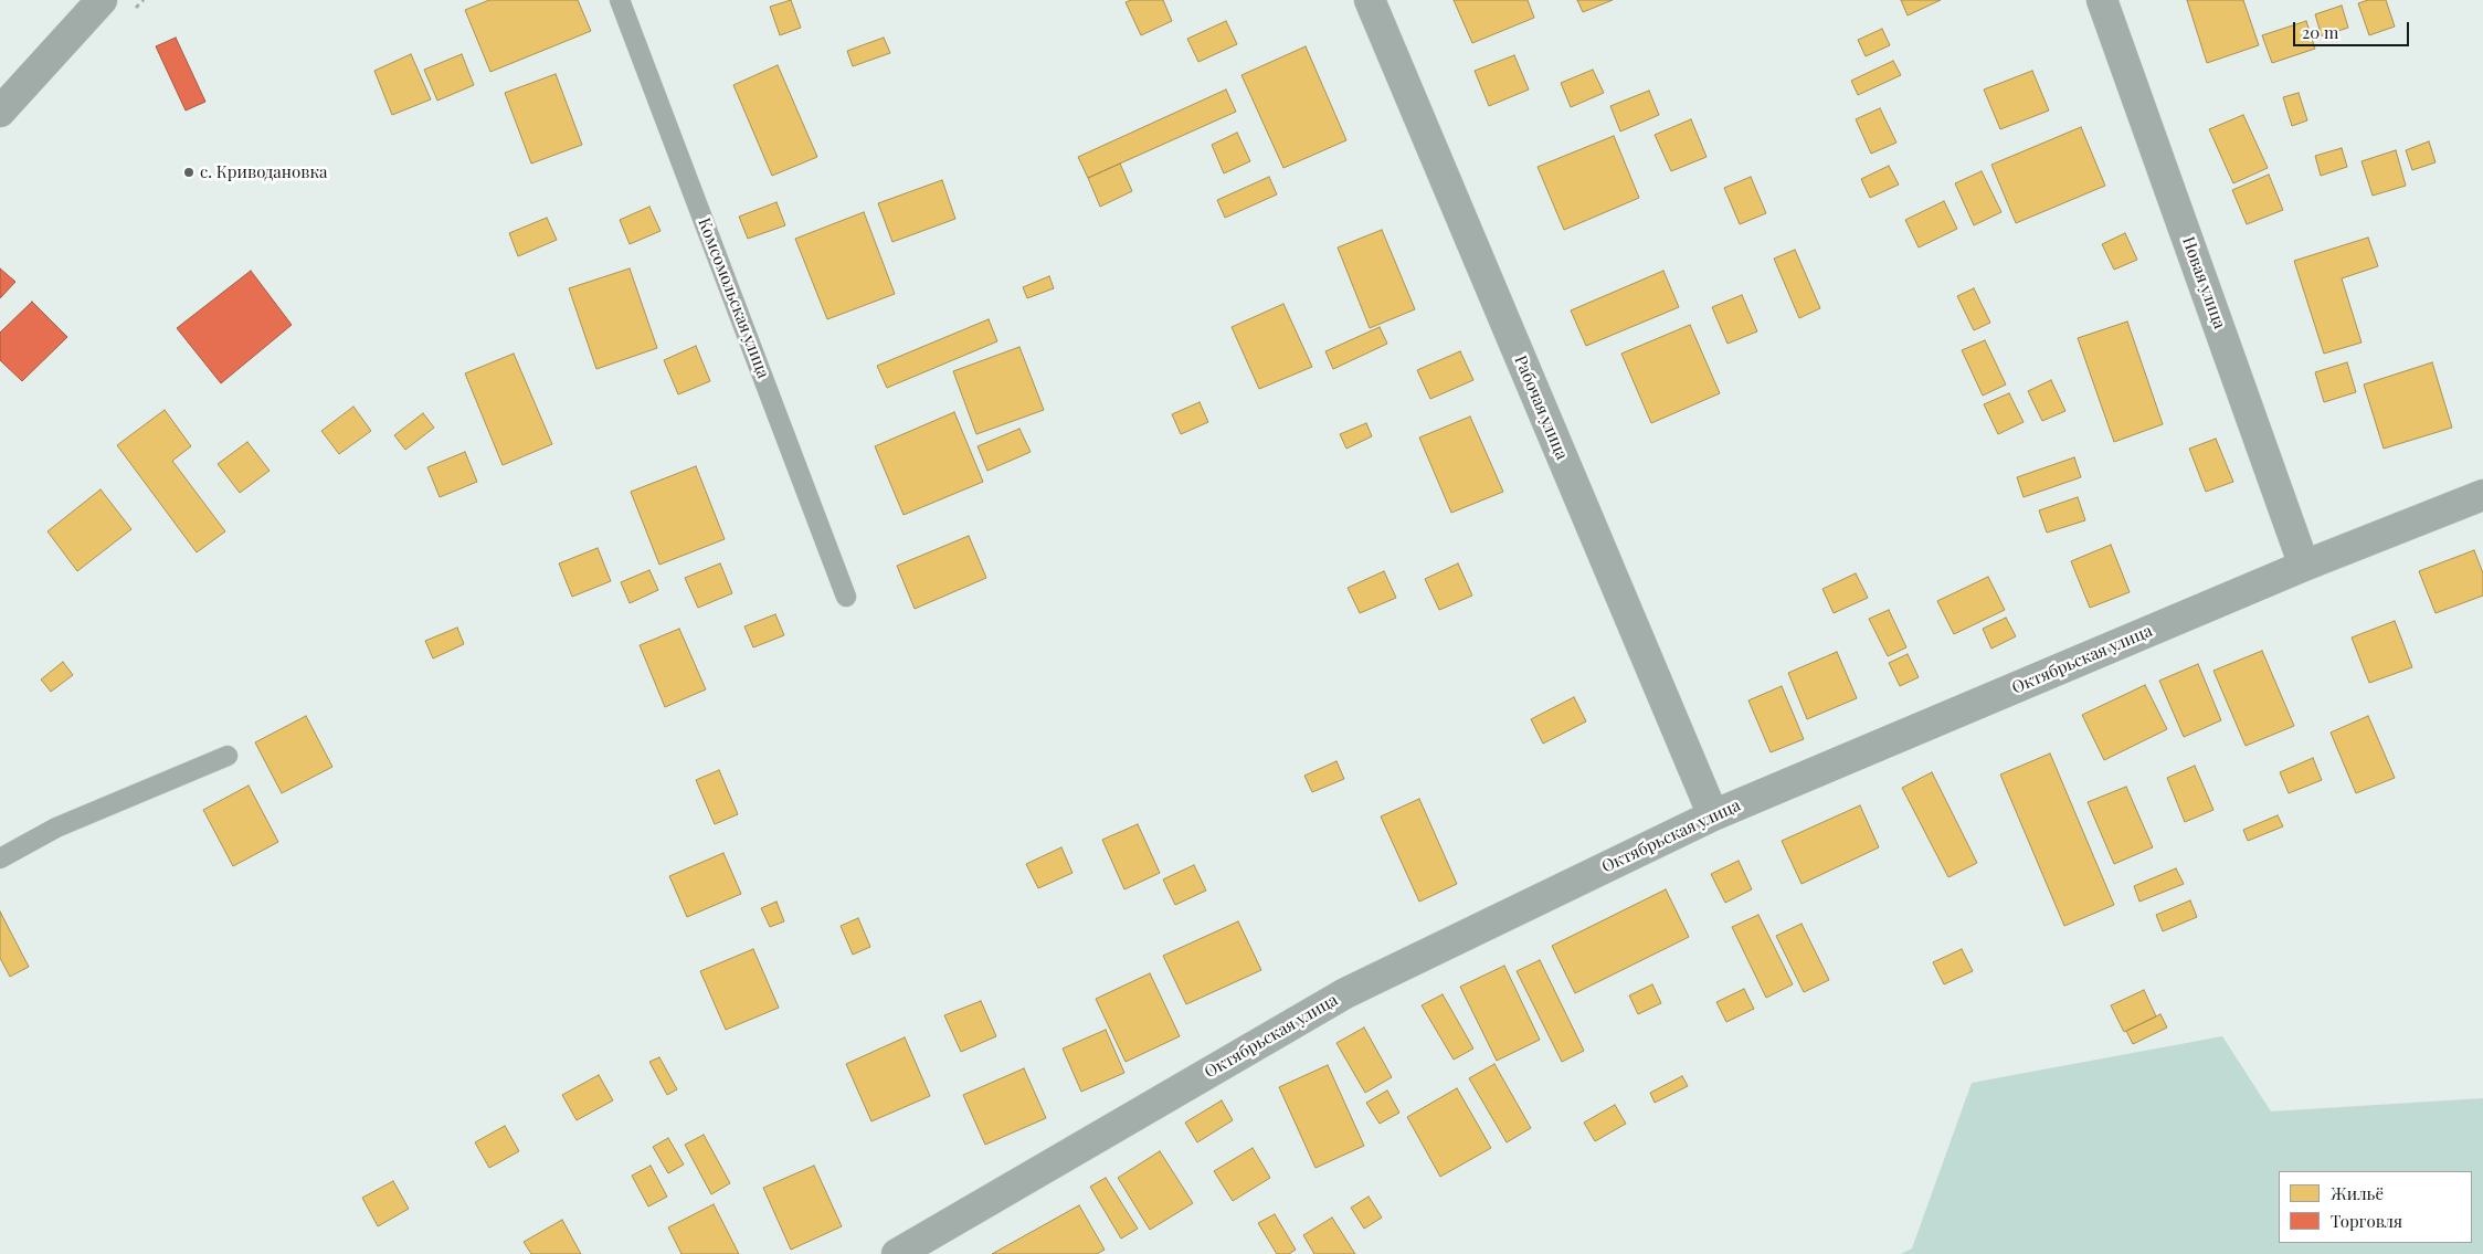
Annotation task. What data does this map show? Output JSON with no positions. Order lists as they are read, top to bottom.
{
  "streets": {
    "street": ["Новая улица", "Рабочая улица", "Октябрьская улица"],
    "lane": ["Комсомольская улица"]
  },
  "crossings": [
    ["Новая улица", "Октябрьская улица"],
    ["Рабочая улица", "Октябрьская улица"]
  ],
  "places": ["с. Криводановка"],
  "legend": ["Жильё", "Торговля"],
  "scale_bar": "20 m"
}
